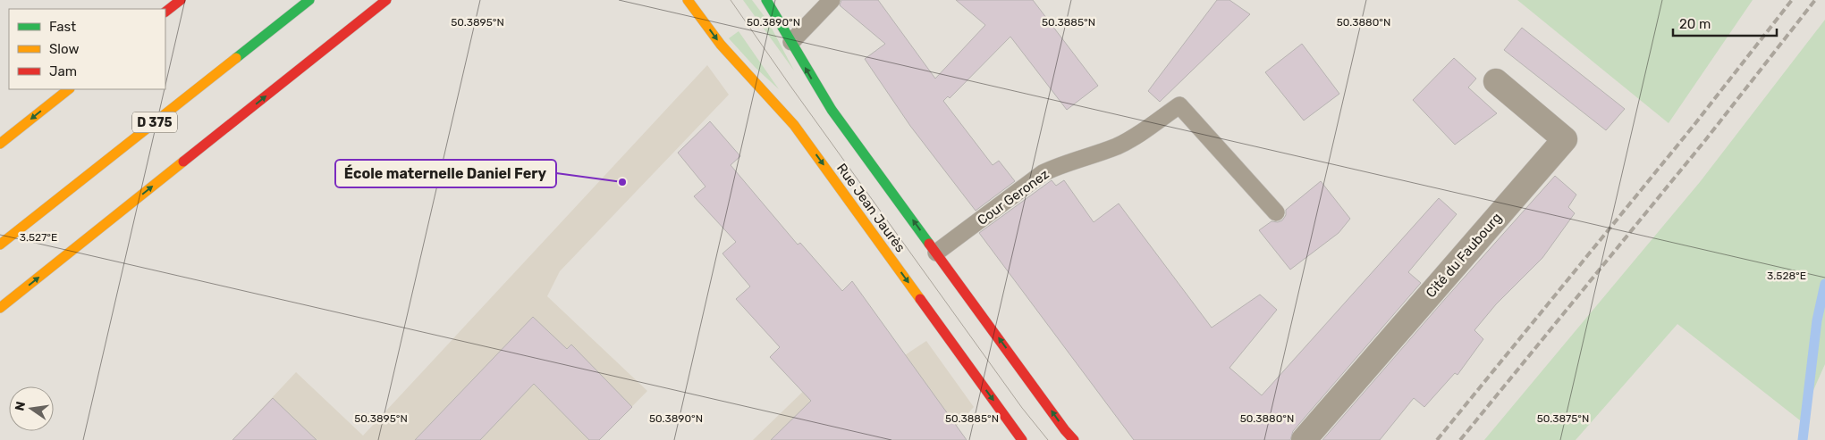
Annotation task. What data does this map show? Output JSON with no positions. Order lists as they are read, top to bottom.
{
  "streets": {
    "main road": ["D 375", "Rue Jean Jaurès"],
    "street": ["Cité du Faubourg"],
    "lane": ["Cour Geronez"]
  },
  "crossings": [
    ["Cour Geronez", "Rue Jean Jaurès"]
  ],
  "places": ["École maternelle Daniel Fery"],
  "legend": ["Fast", "Slow", "Jam"],
  "scale_bar": "20 m",
  "north": "left",
  "coordinates": [
    "50.3895°N",
    "50.3890°N",
    "50.3885°N",
    "50.3880°N",
    "3.527°E",
    "3.528°E",
    "50.3875°N"
  ]
}
